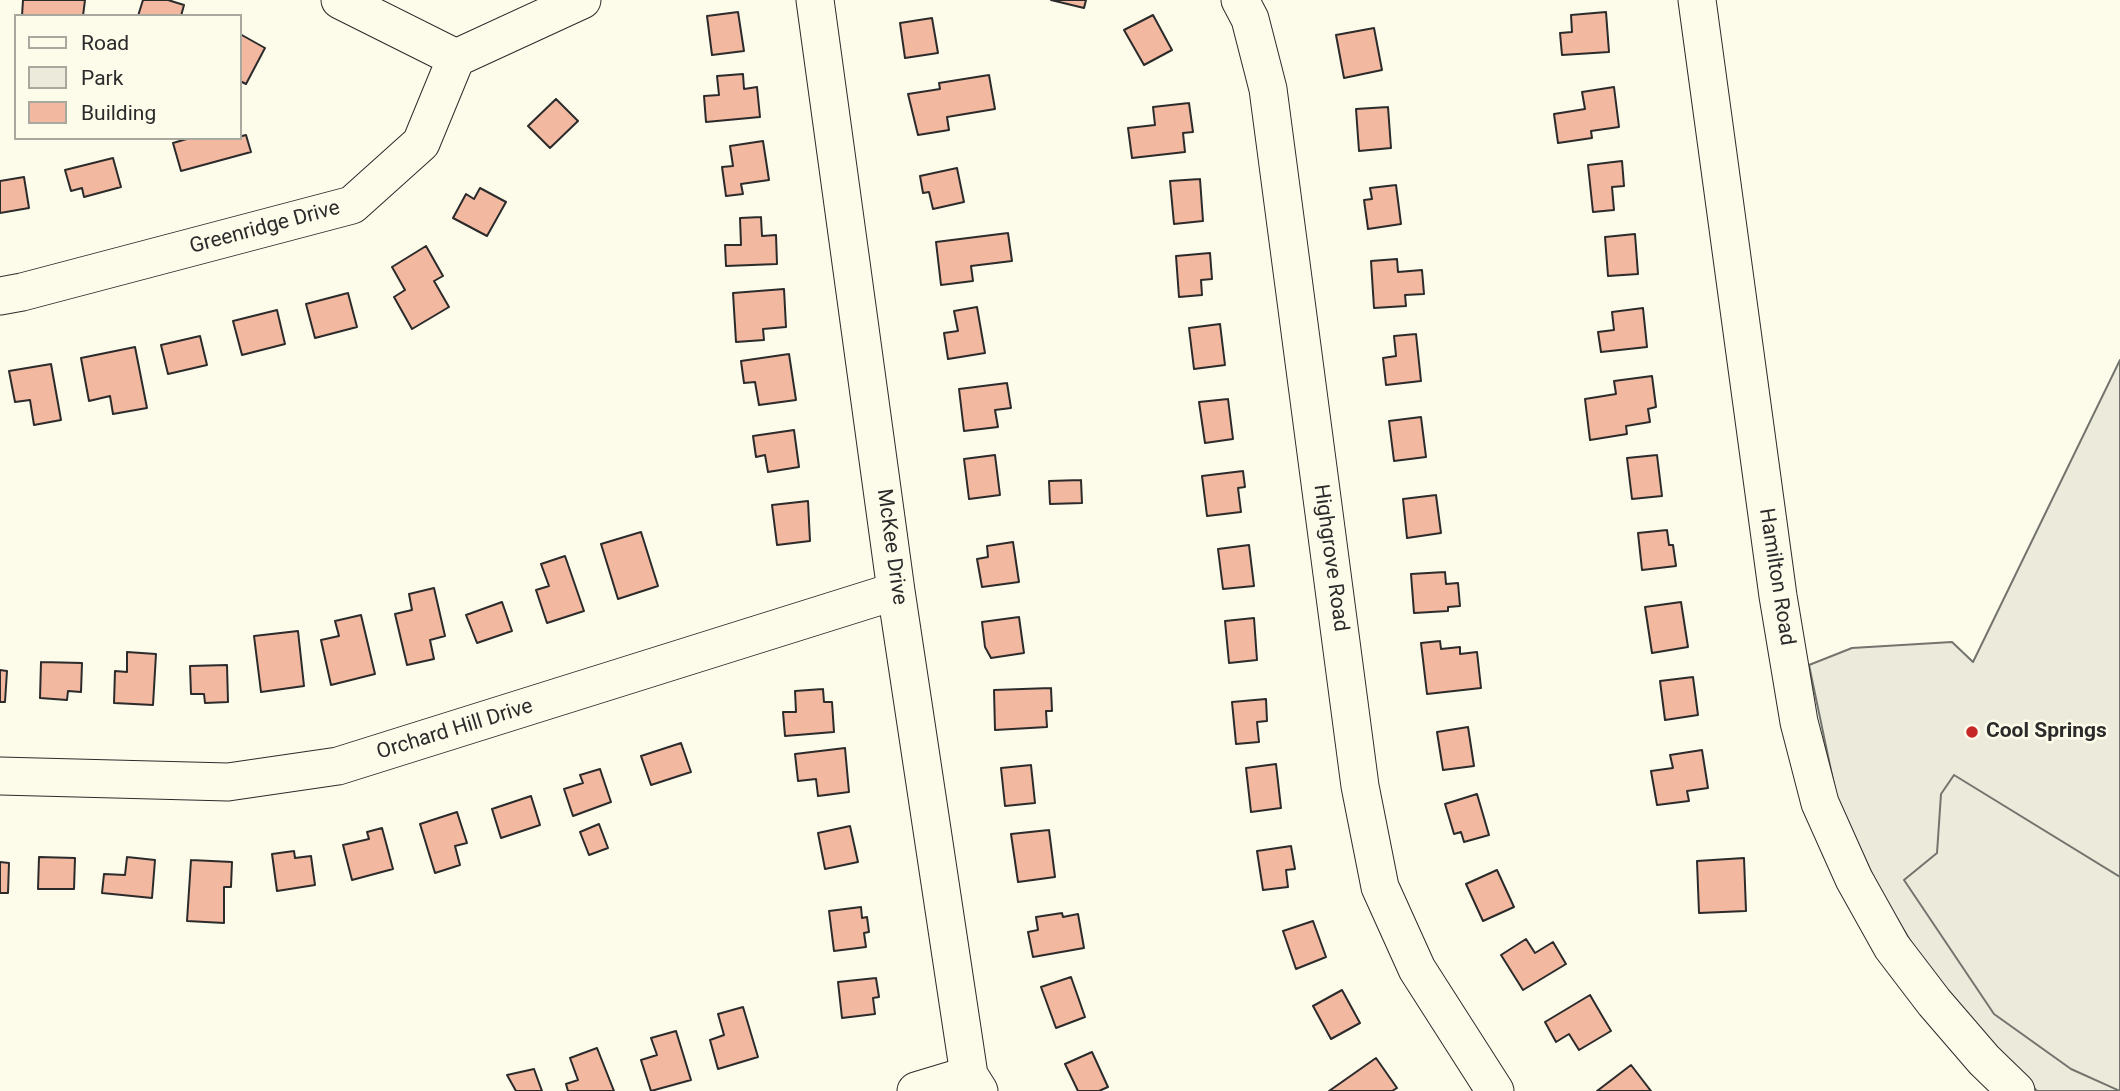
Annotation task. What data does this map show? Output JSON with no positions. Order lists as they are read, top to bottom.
{
  "streets": {
    "street": [
      "Greenridge Drive",
      "McKee Drive",
      "Highgrove Road",
      "Hamilton Road",
      "Orchard Hill Drive"
    ]
  },
  "crossings": [
    ["McKee Drive", "Orchard Hill Drive"]
  ],
  "places": ["Cool Springs"],
  "legend": ["Road", "Park", "Building"]
}
